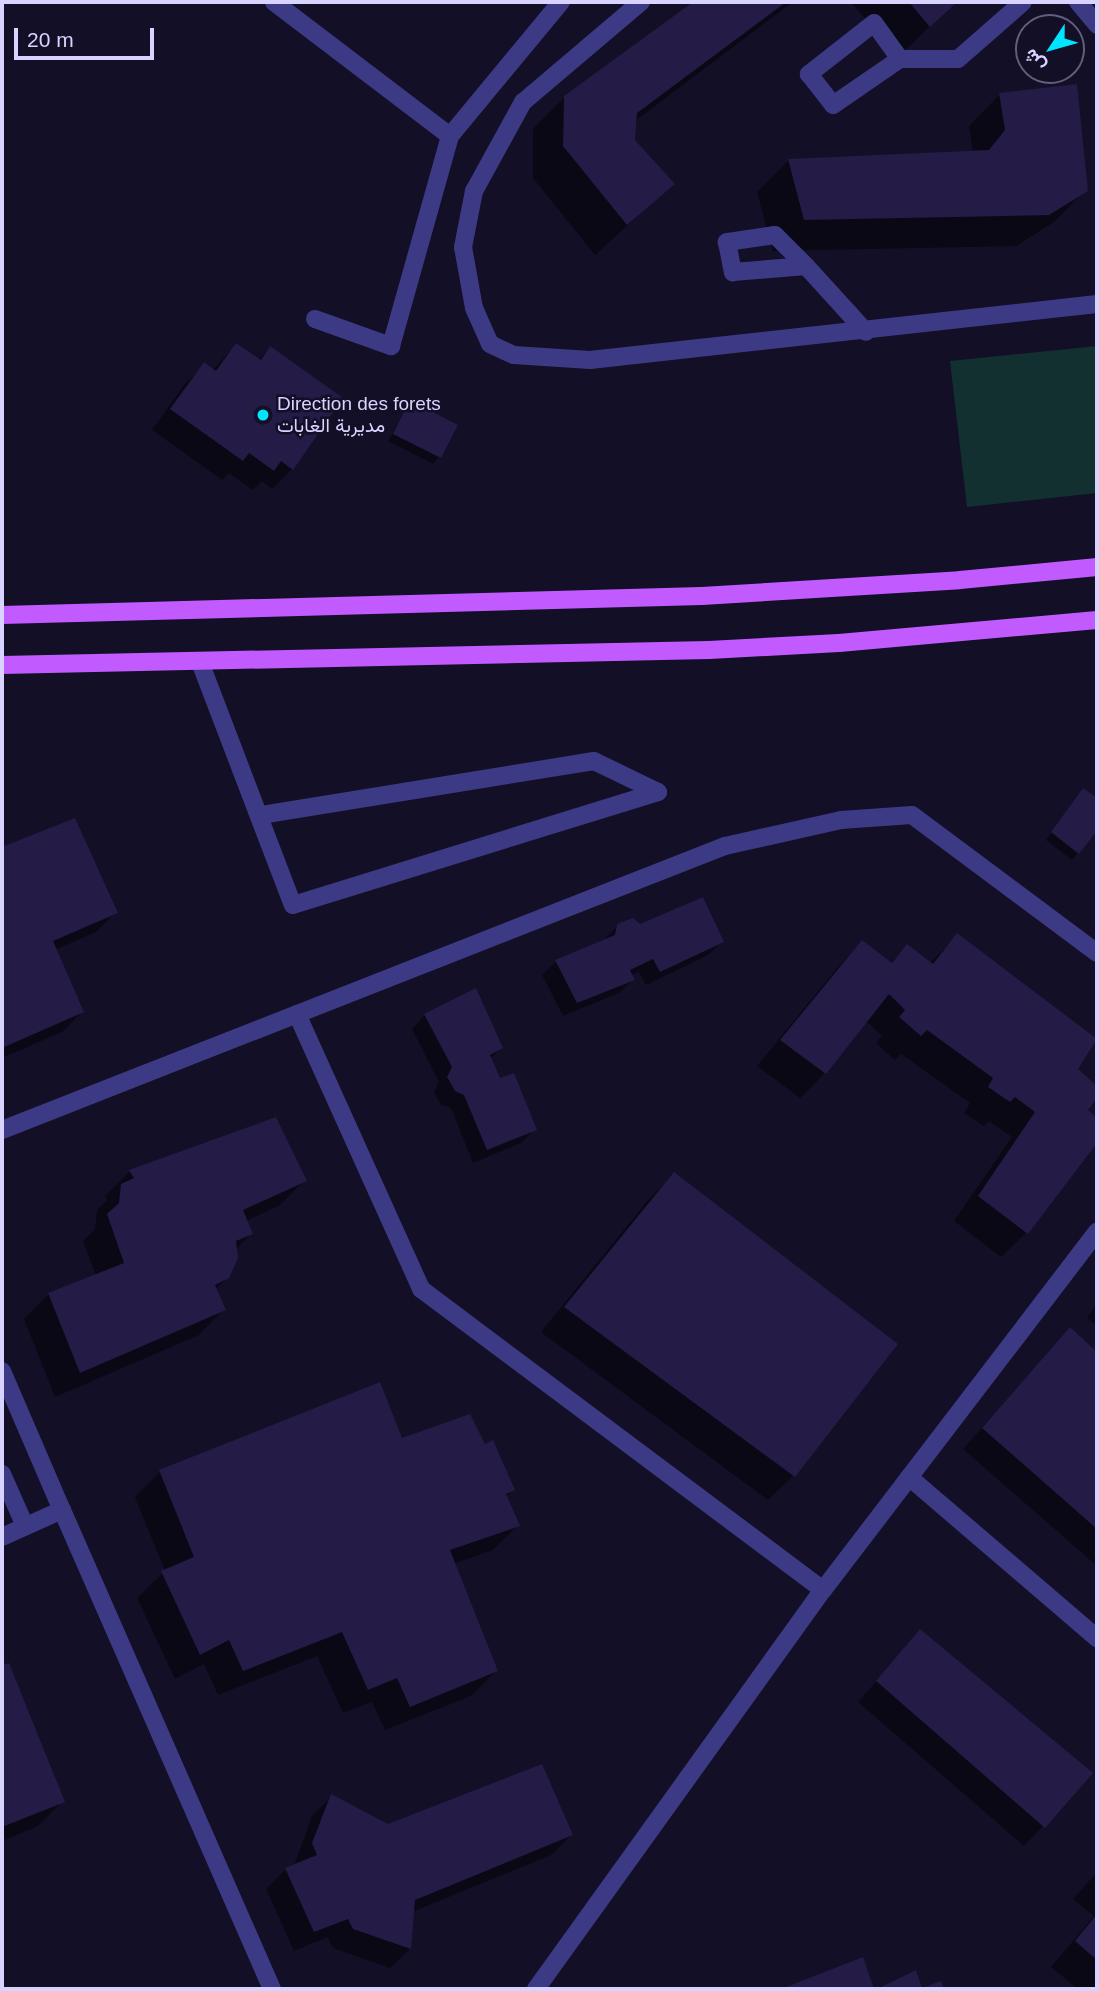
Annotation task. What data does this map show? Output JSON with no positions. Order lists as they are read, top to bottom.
{
  "places": ["Direction des forets مديرية الغابات"],
  "scale_bar": "20 m",
  "north": "bottom left"
}
